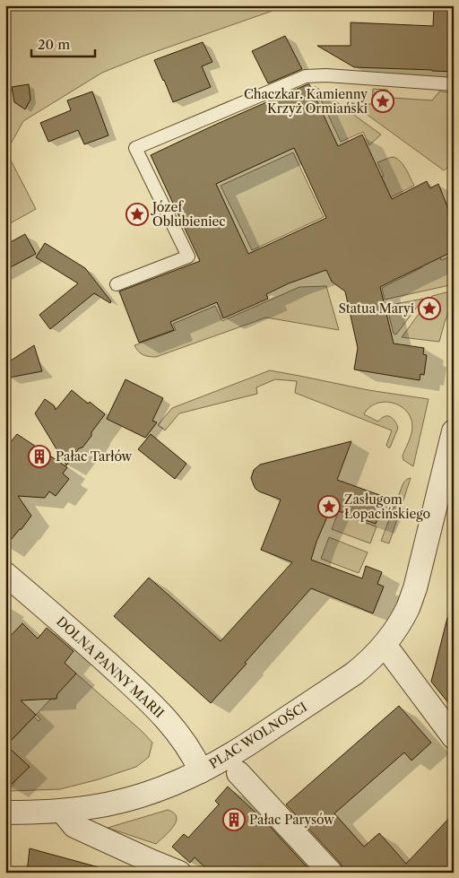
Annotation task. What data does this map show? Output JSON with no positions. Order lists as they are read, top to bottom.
{
  "streets": {
    "street": ["DOLNA PANNY MARII", "PLAC WOLNOŚCI"]
  },
  "crossings": [
    ["DOLNA PANNY MARII", "PLAC WOLNOŚCI"]
  ],
  "places": {
    "place": [
      "Chaczkar. Kamienny Krzyż Ormiański",
      "Józef Oblubieniec",
      "Statua Maryi",
      "Zasługom Łopacińskiego"
    ],
    "building": ["Pałac Tarłów", "Pałac Parysów"]
  },
  "scale_bar": "20 m"
}
